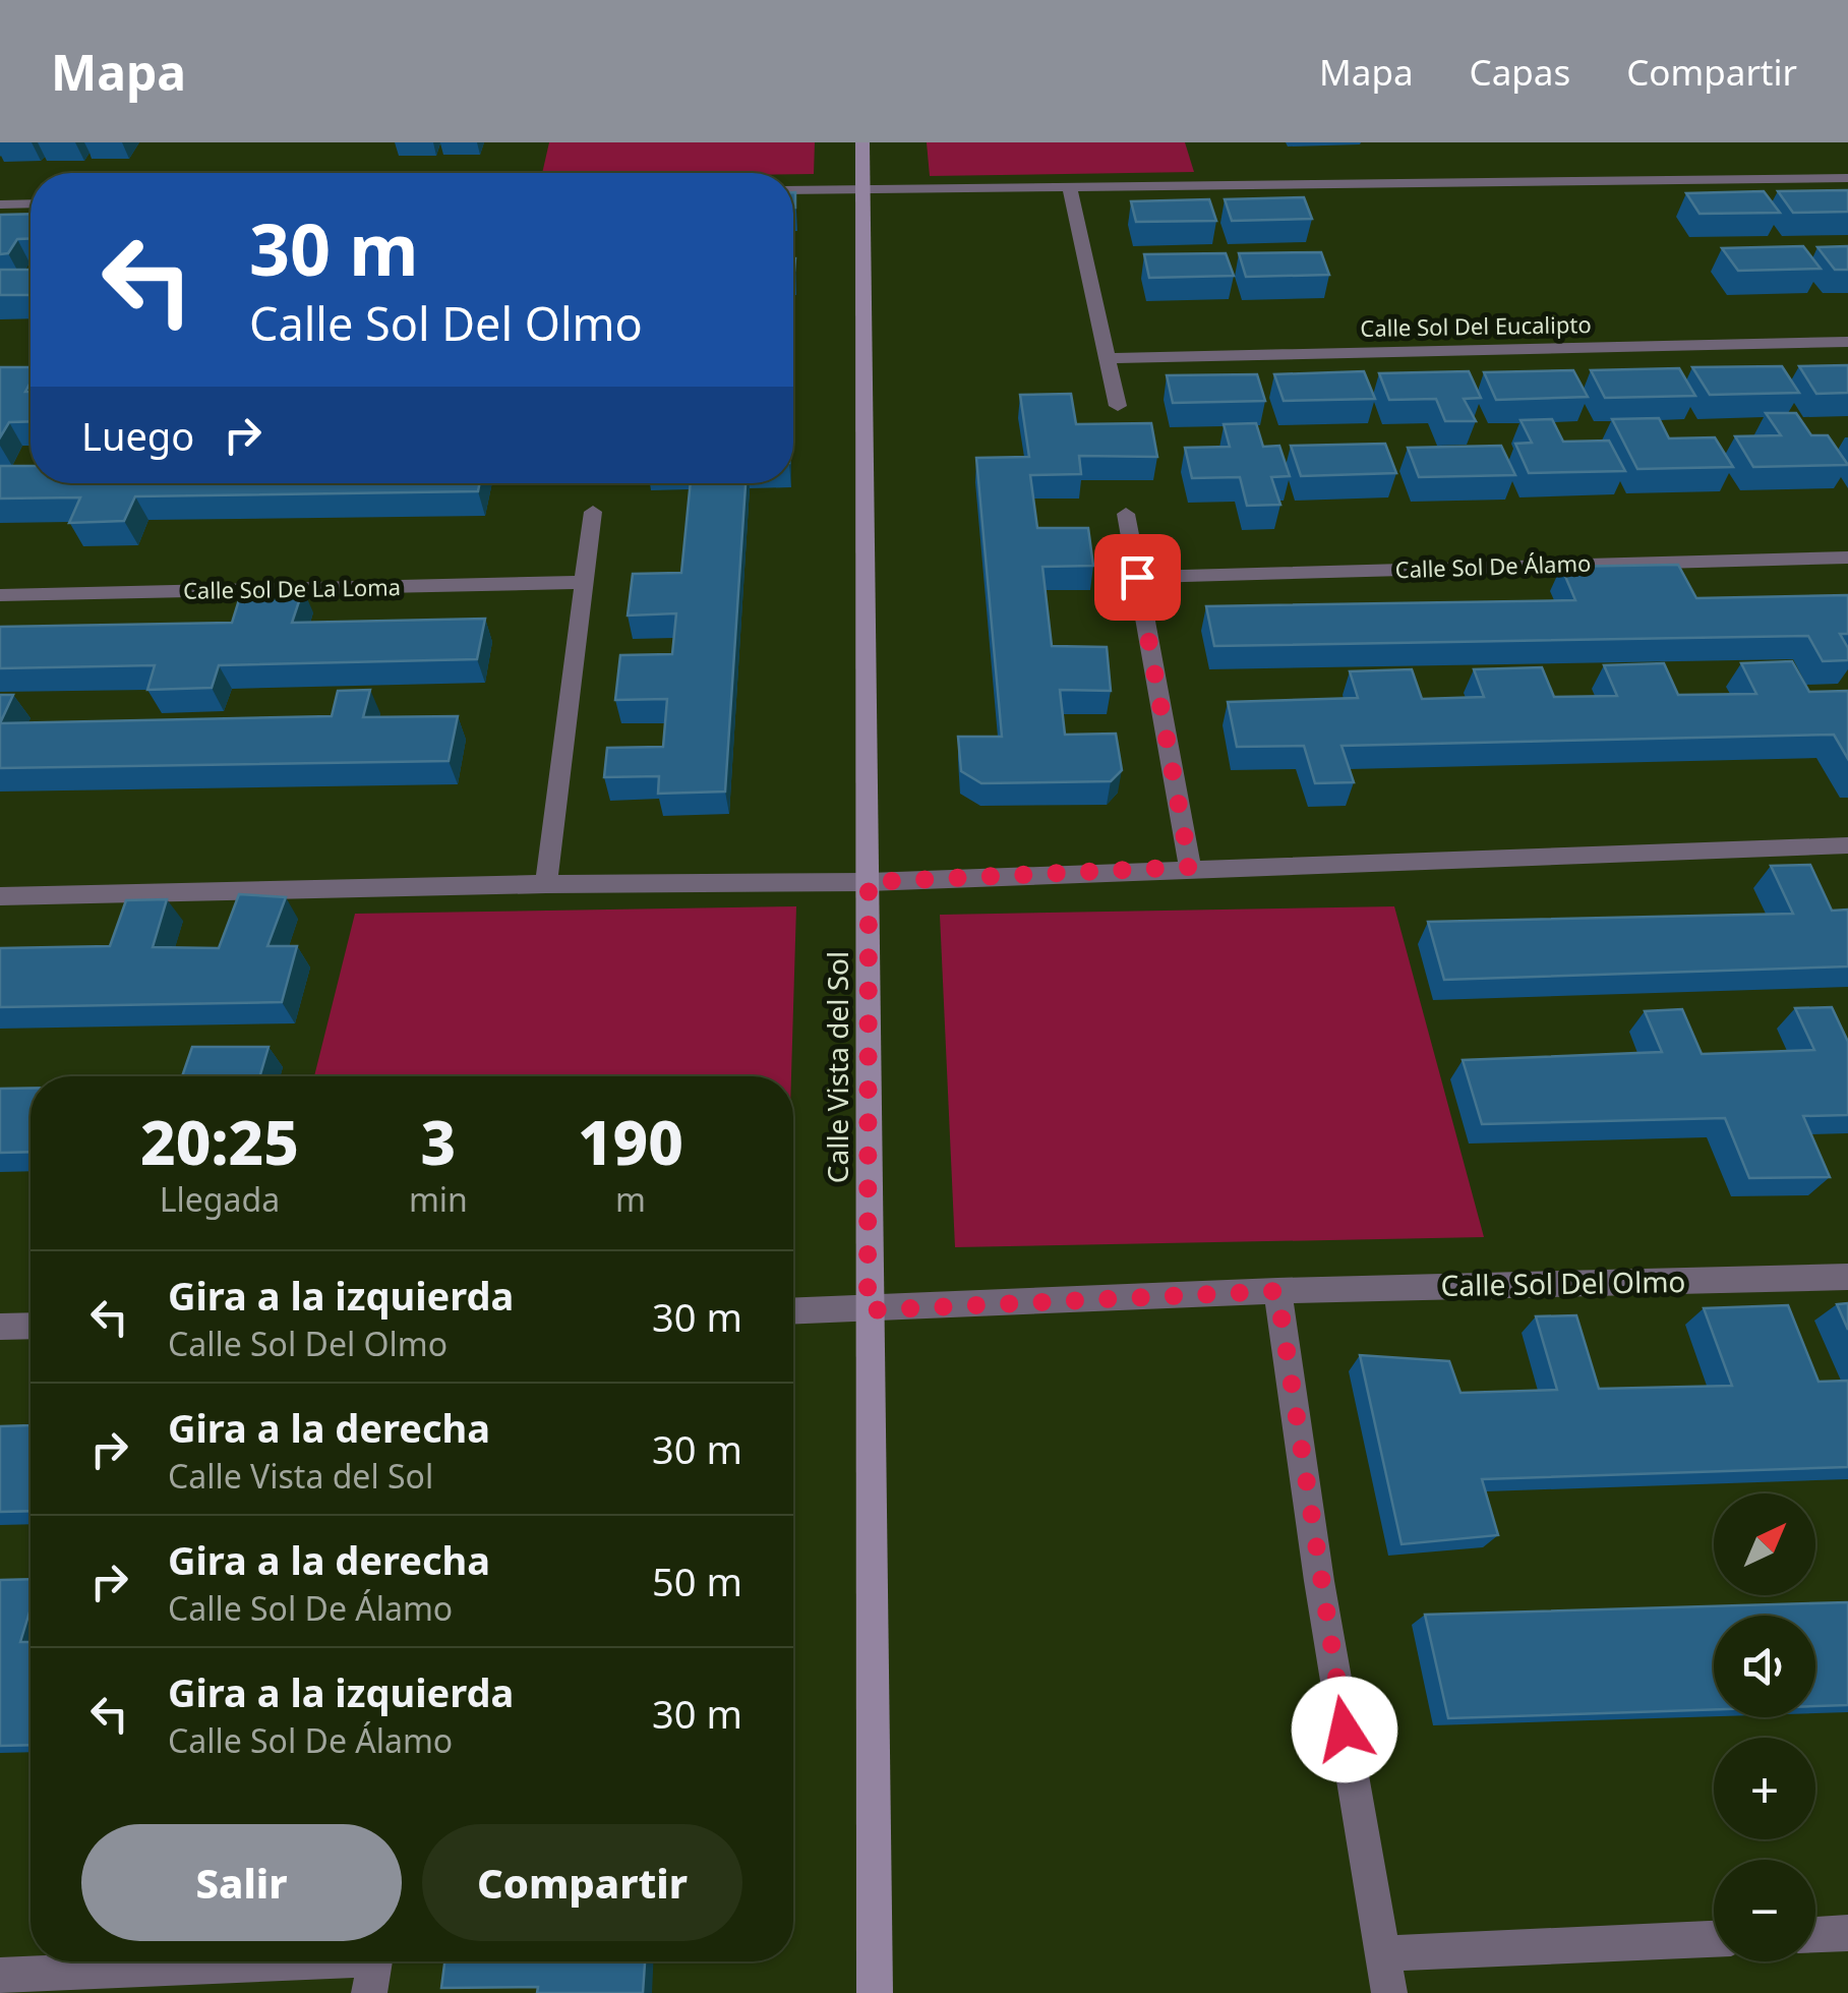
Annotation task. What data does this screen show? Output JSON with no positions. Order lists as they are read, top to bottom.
{
  "streets": {
    "street": [
      "Calle Sol Del Eucalipto",
      "Calle Sol De Álamo",
      "Calle Sol De La Loma",
      "Calle Vista del Sol",
      "Calle Sol Del Olmo"
    ]
  },
  "crossings": [
    ["Calle Vista del Sol", "Calle Sol Del Olmo"]
  ],
  "north": "top right",
  "page": {
    "header": "Mapa",
    "nav": ["Mapa", "Capas", "Compartir"],
    "turn": ["30 m", "Calle Sol Del Olmo"],
    "then": "Luego",
    "eta": [
      "20:25",
      "Llegada",
      "3",
      "min",
      "190",
      "m"
    ],
    "list": [
      {
        "name": "Gira a la izquierda",
        "note": "Calle Sol Del Olmo",
        "value": "30 m"
      },
      {
        "name": "Gira a la derecha",
        "note": "Calle Vista del Sol",
        "value": "30 m"
      },
      {
        "name": "Gira a la derecha",
        "note": "Calle Sol De Álamo",
        "value": "50 m"
      },
      {
        "name": "Gira a la izquierda",
        "note": "Calle Sol De Álamo",
        "value": "30 m"
      }
    ],
    "map_buttons": ["+", "−"],
    "buttons": ["Salir", "Compartir"]
  }
}
